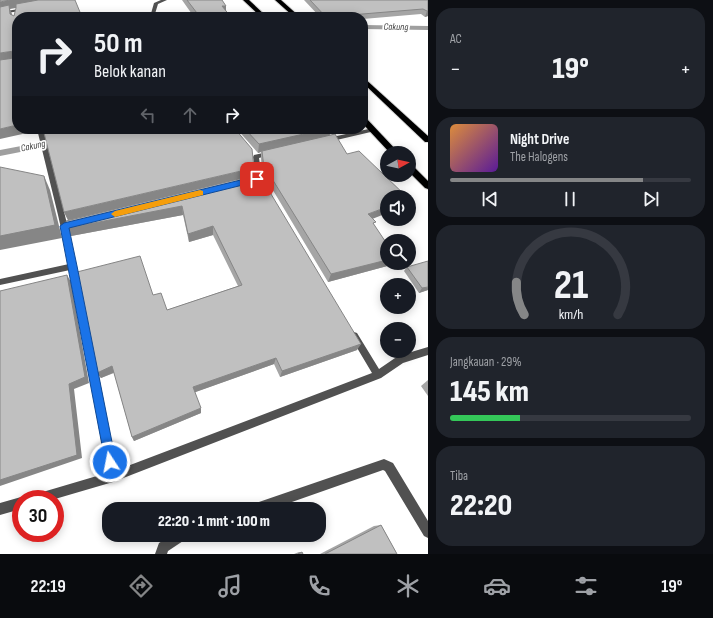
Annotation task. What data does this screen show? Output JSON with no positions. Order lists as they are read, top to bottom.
{
  "water": ["Cakung"],
  "north": "right",
  "page": {
    "tile": [
      "AC",
      ["Jangkauan · 29%", "145 km"],
      ["Tiba", "22:20"]
    ],
    "turn": ["50 m", "Belok kanan"],
    "heat": ["−", "19°", "+"],
    "song": ["Night Drive", "The Halogens"],
    "map_buttons": ["+", "−"],
    "limit": "30",
    "trip": "22:20 · 1 mnt · 100 m",
    "tabs": ["22:19", "19°"],
    "gauge": ["21", "km/h"]
  }
}
